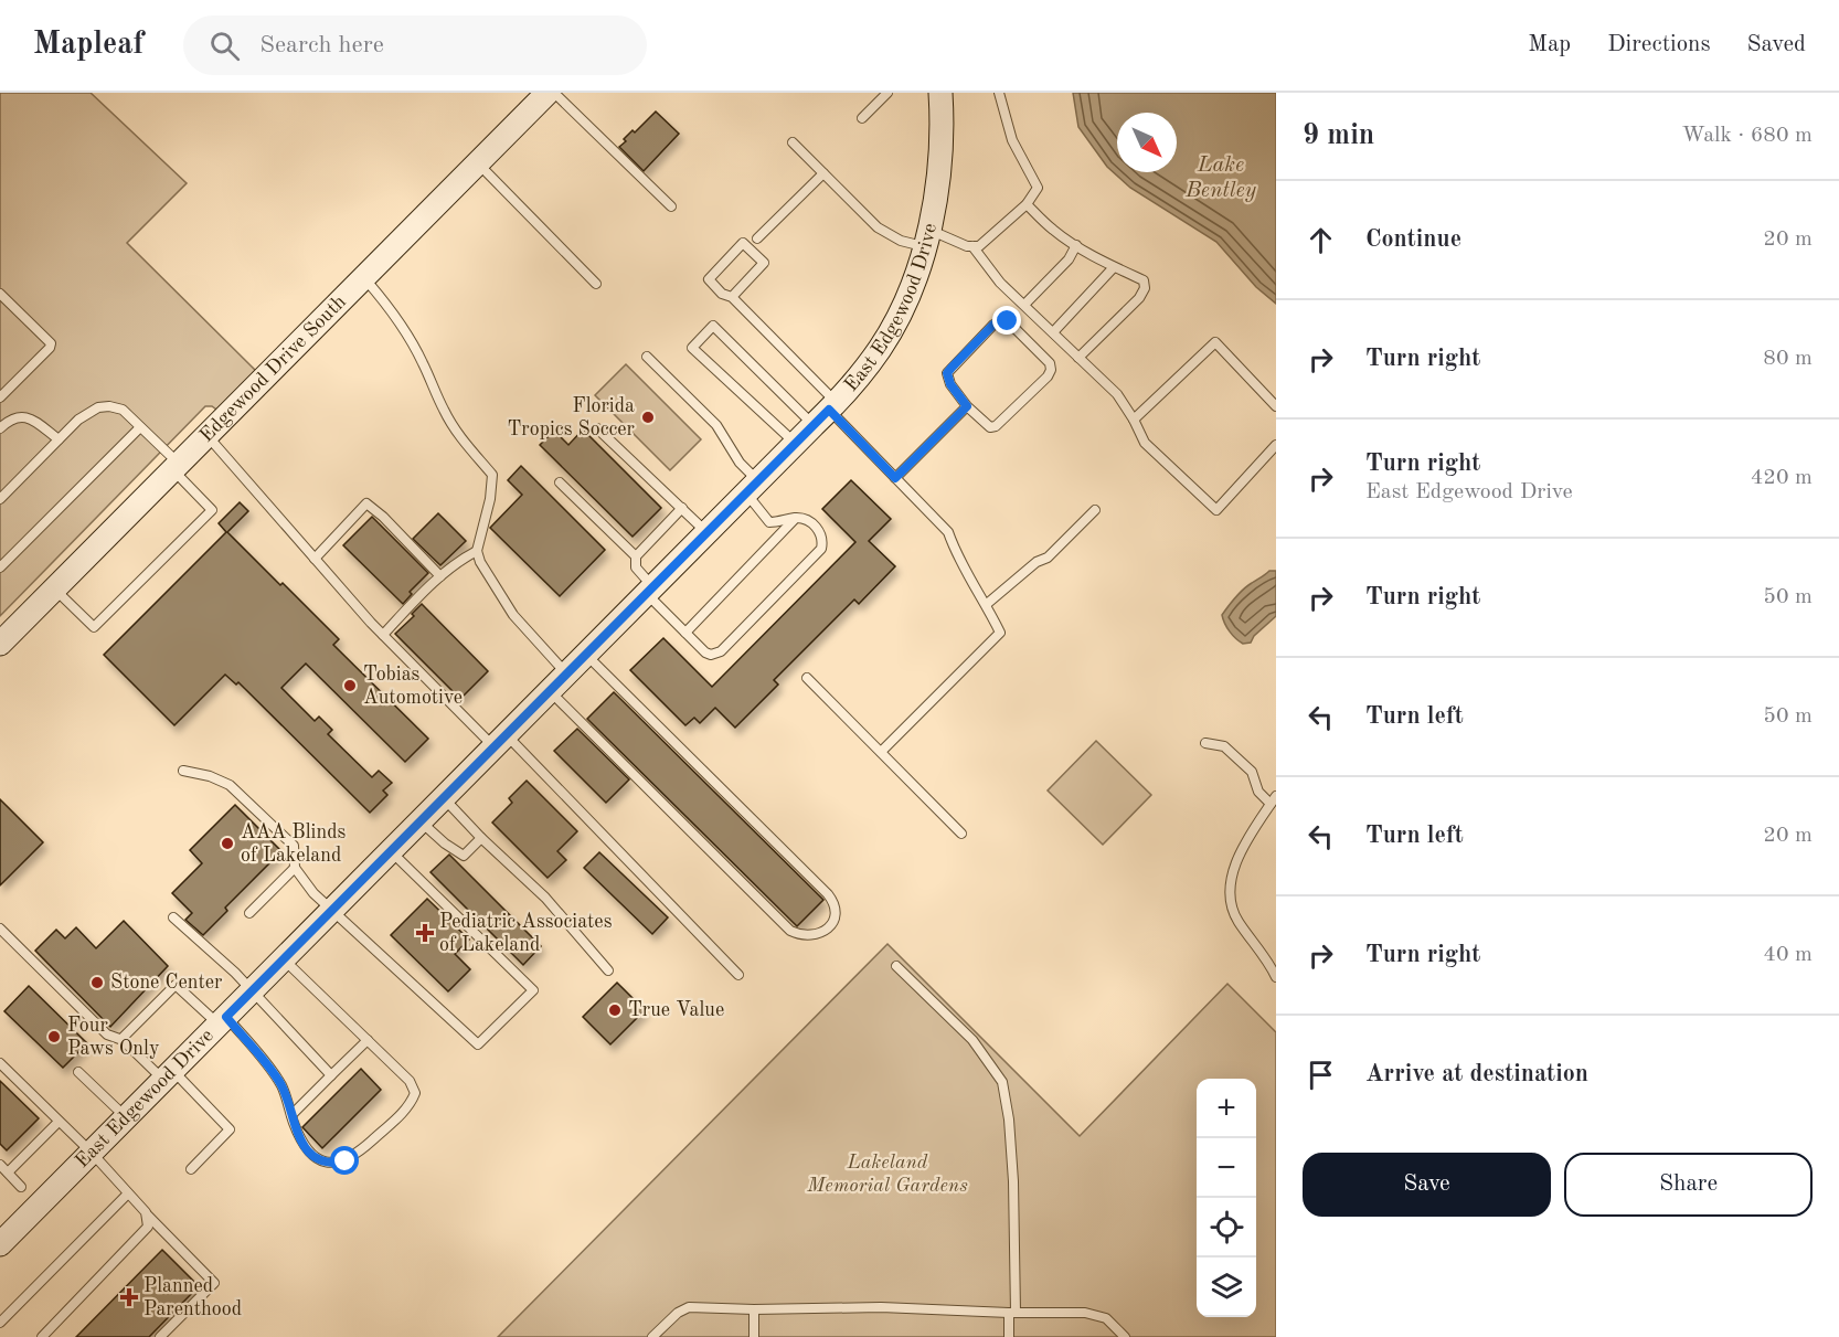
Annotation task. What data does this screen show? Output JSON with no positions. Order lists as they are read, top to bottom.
{
  "streets": {
    "main road": ["East Edgewood Drive", "Edgewood Drive South"]
  },
  "water": ["Lake Bentley"],
  "parks": ["Lakeland Memorial Gardens"],
  "places": {
    "other": [
      "Florida Tropics Soccer",
      "Tobias Automotive",
      "AAA Blinds of Lakeland",
      "Stone Center",
      "True Value",
      "Four Paws Only"
    ],
    "health": ["Pediatric Associates of Lakeland", "Planned Parenthood"]
  },
  "north": "bottom right",
  "page": {
    "header": "Mapleaf",
    "search": "Search here",
    "nav": ["Map", "Directions", "Saved"],
    "heading": ["9 min", "Walk · 680 m"],
    "list": [
      ["Continue", "20 m"],
      ["Turn right", "80 m"],
      ["Turn right", "East Edgewood Drive", "420 m"],
      ["Turn right", "50 m"],
      ["Turn left", "50 m"],
      ["Turn left", "20 m"],
      ["Turn right", "40 m"],
      "Arrive at destination"
    ],
    "map_buttons": ["+", "−"],
    "buttons": ["Save", "Share"]
  }
}
